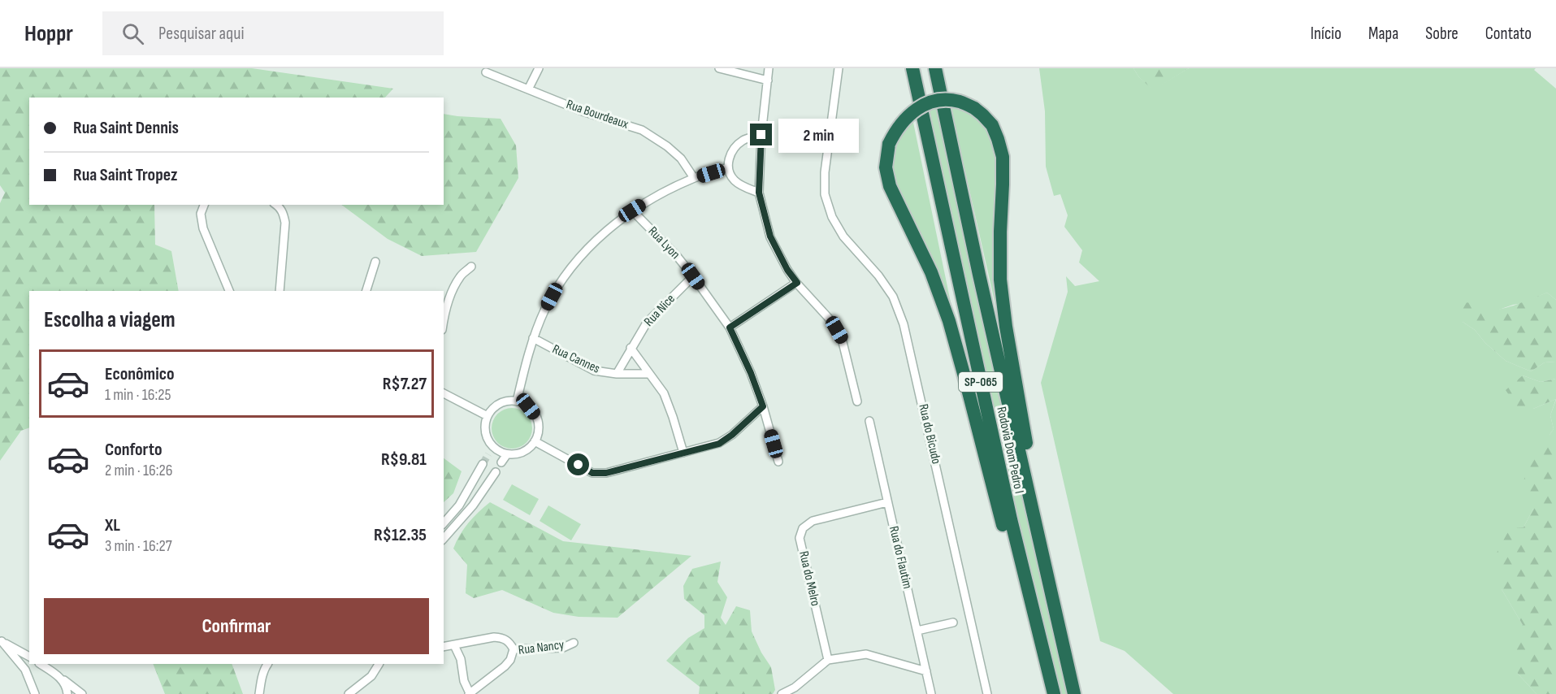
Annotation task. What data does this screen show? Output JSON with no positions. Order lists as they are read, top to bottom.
{
  "streets": {
    "highway": ["SP-065", "Rodovia Dom Pedro I"],
    "street": [
      "Rua Bourdeaux",
      "Rua Lyon",
      "Rua Nice",
      "Rua Cannes",
      "Rua do Bicudo",
      "Rua do Flautim",
      "Rua do Melro",
      "Rua Nancy"
    ]
  },
  "crossings": [
    ["Rua Lyon", "Rua Nice"],
    ["Rua Nice", "Rua Cannes"],
    ["Rua do Flautim", "Rua do Melro"]
  ],
  "page": {
    "header": "Hoppr",
    "search": "Pesquisar aqui",
    "nav": [
      "Início",
      "Mapa",
      "Sobre",
      "Contato"
    ],
    "banner": ["Rua Saint Dennis", "Rua Saint Tropez"],
    "bubble": "2 min",
    "heading": "Escolha a viagem",
    "list": [
      {
        "name": "Econômico",
        "note": "1 min · 16:25",
        "value": "R$7.27"
      },
      {
        "name": "Conforto",
        "note": "2 min · 16:26",
        "value": "R$9.81"
      },
      {
        "name": "XL",
        "note": "3 min · 16:27",
        "value": "R$12.35"
      }
    ],
    "buttons": "Confirmar"
  }
}
